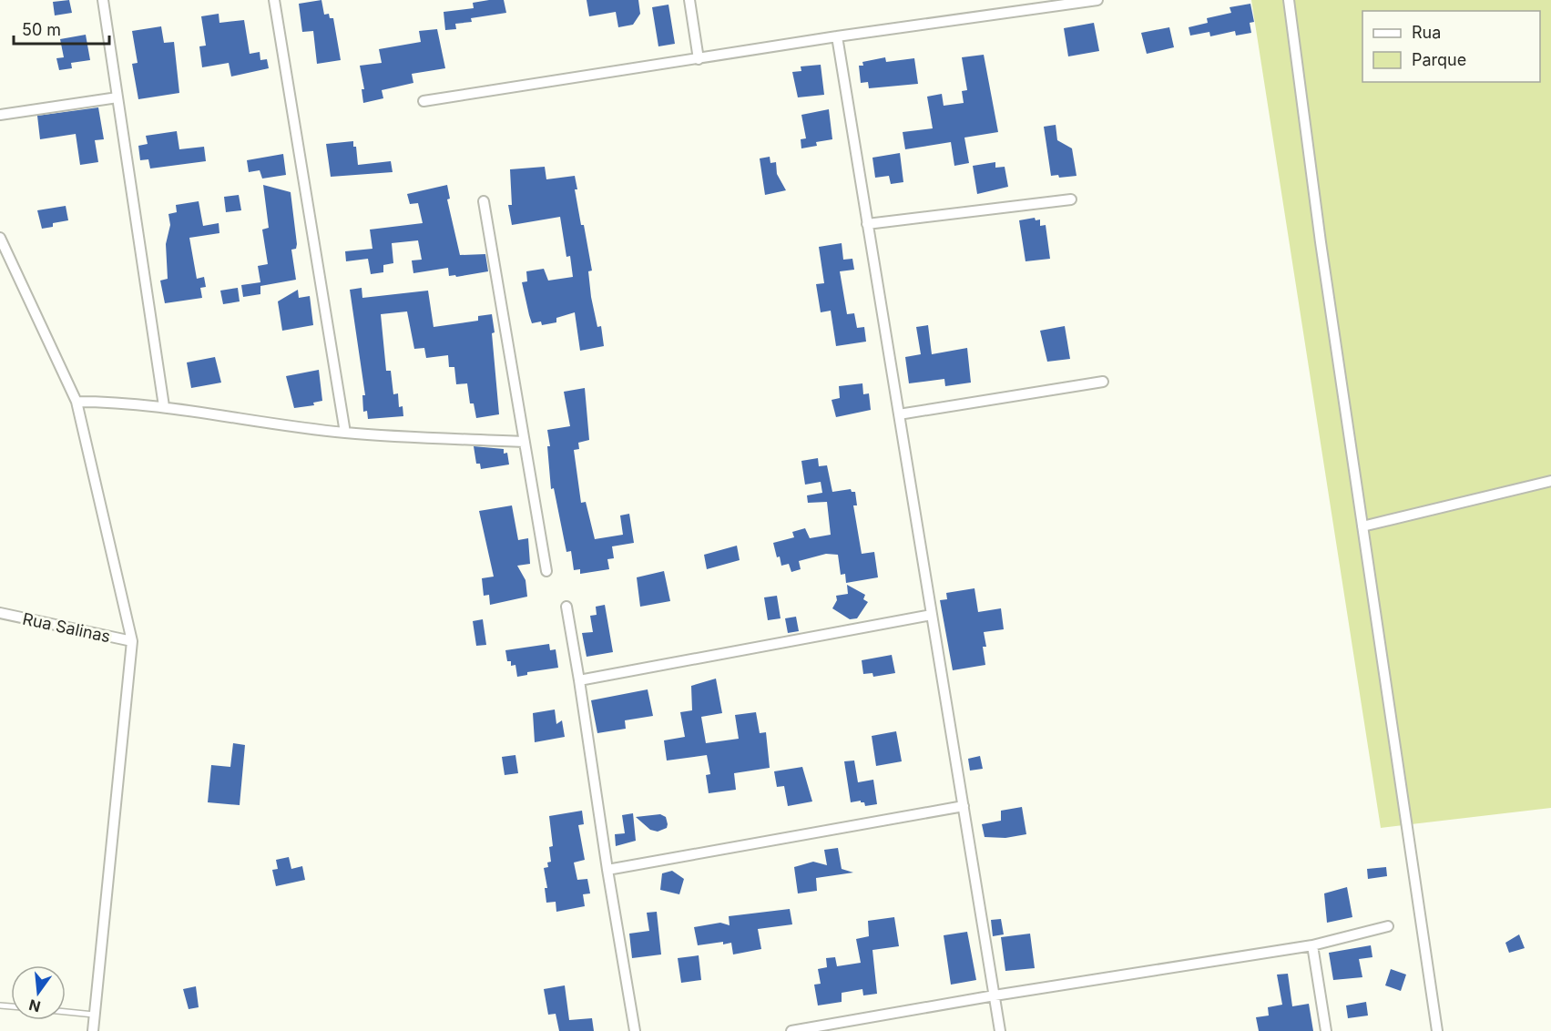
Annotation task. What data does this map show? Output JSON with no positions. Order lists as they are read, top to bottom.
{
  "streets": {
    "street": ["Rua Salinas"]
  },
  "legend": ["Rua", "Parque"],
  "scale_bar": "50 m",
  "north": "bottom"
}
